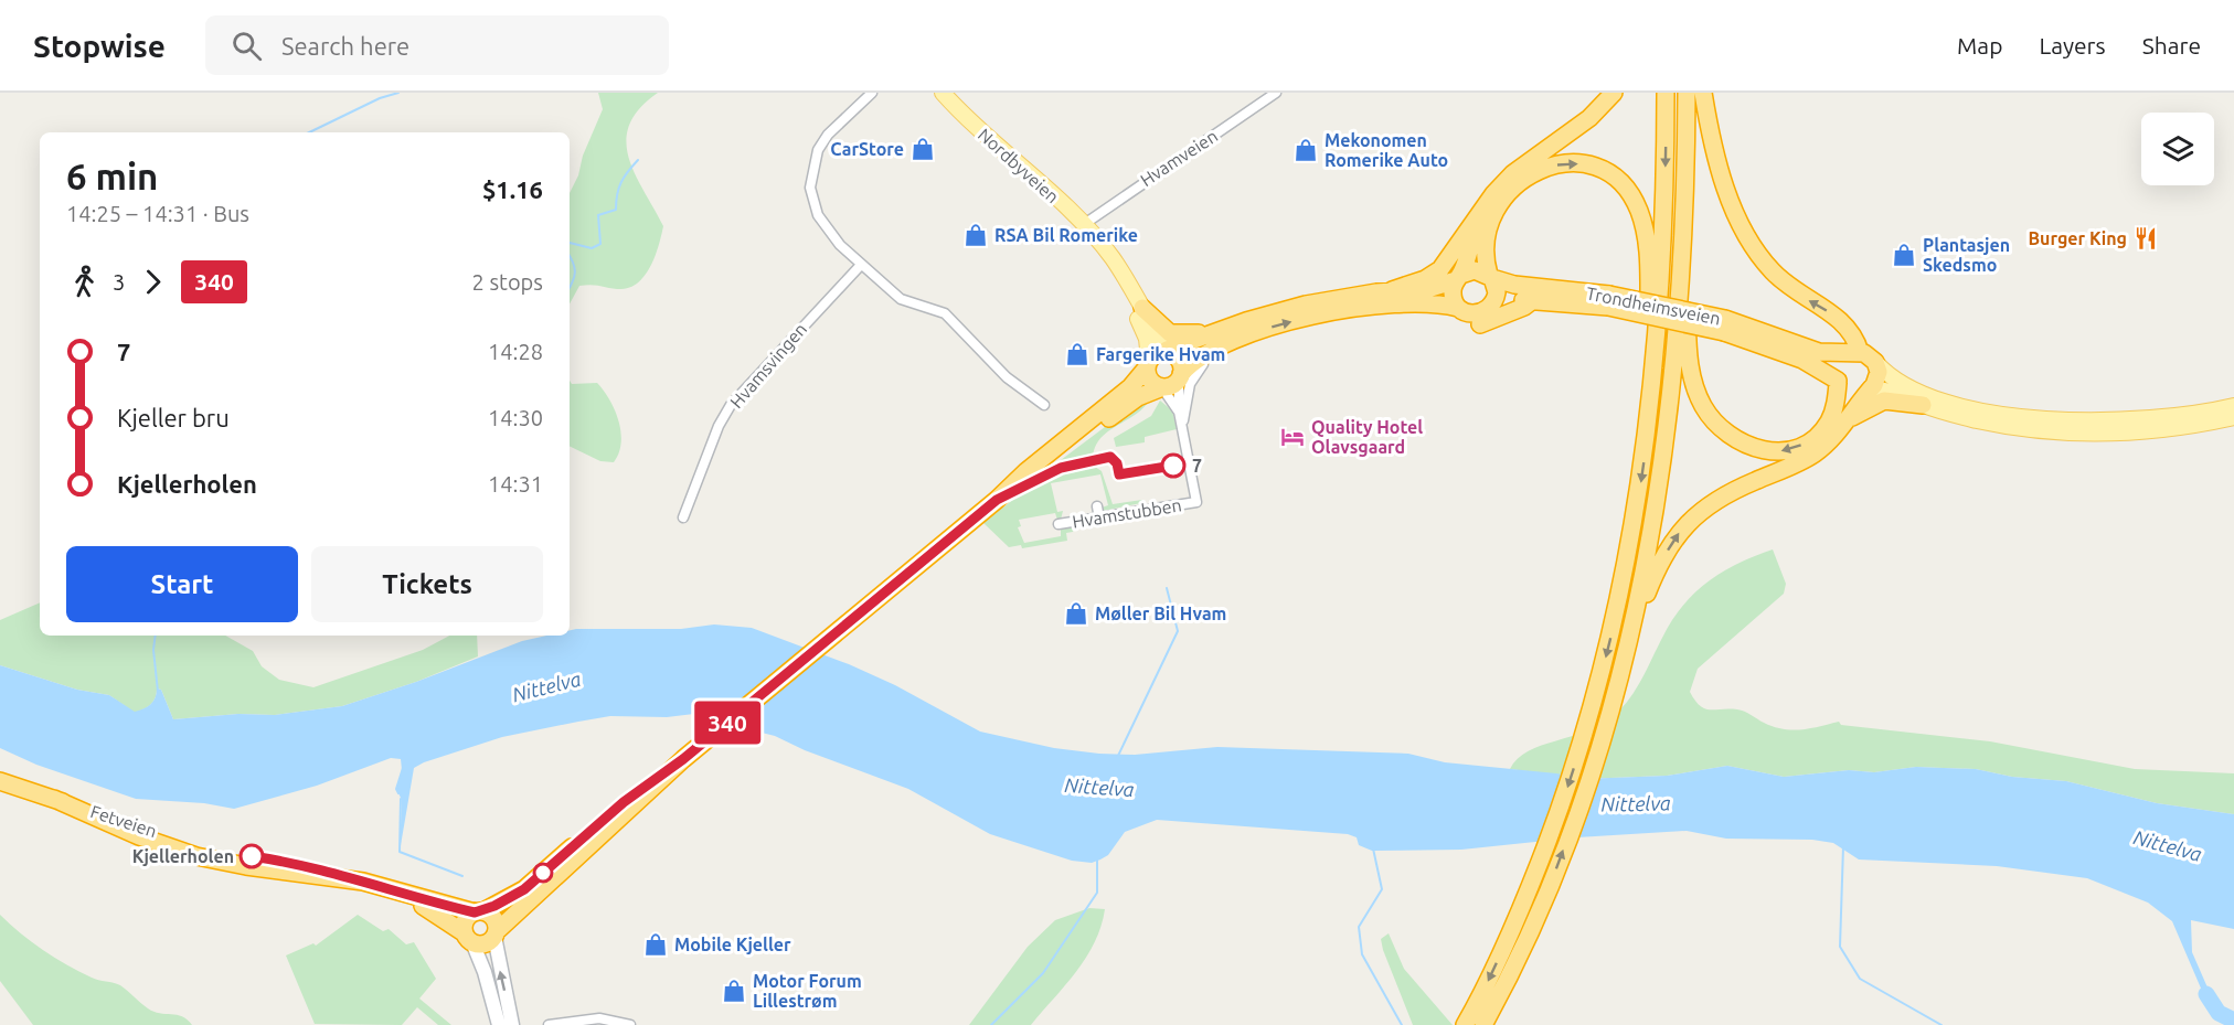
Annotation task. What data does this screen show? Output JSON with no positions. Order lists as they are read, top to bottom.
{
  "streets": {
    "highway": ["Trondheimsveien", "Fetveien"],
    "main road": ["Nordbyveien"],
    "street": ["Hvamveien", "Hvamsvingen", "Hvamstubben"]
  },
  "crossings": [
    ["Hvamveien", "Nordbyveien"]
  ],
  "water": ["Nittelva"],
  "places": {
    "shop": [
      "CarStore",
      "Mekonomen Romerike Auto",
      "RSA Bil Romerike",
      "Plantasjen Skedsmo",
      "Fargerike Hvam",
      "Møller Bil Hvam",
      "Mobile Kjeller",
      "Motor Forum Lillestrøm"
    ],
    "restaurant": ["Burger King"],
    "hotel": ["Quality Hotel Olavsgaard"],
    "other": ["7", "Kjellerholen"]
  },
  "lines": ["bus line 340"],
  "page": {
    "header": "Stopwise",
    "search": "Search here",
    "nav": ["Map", "Layers", "Share"],
    "on_map": "340",
    "heading": ["6 min", "14:25 – 14:31 · Bus", "$1.16"],
    "legs": ["3", "340", "2 stops"],
    "list": [
      {
        "name": "7",
        "value": "14:28"
      },
      {
        "name": "Kjeller bru",
        "value": "14:30"
      },
      {
        "name": "Kjellerholen",
        "value": "14:31"
      }
    ],
    "buttons": ["Start", "Tickets"]
  }
}
